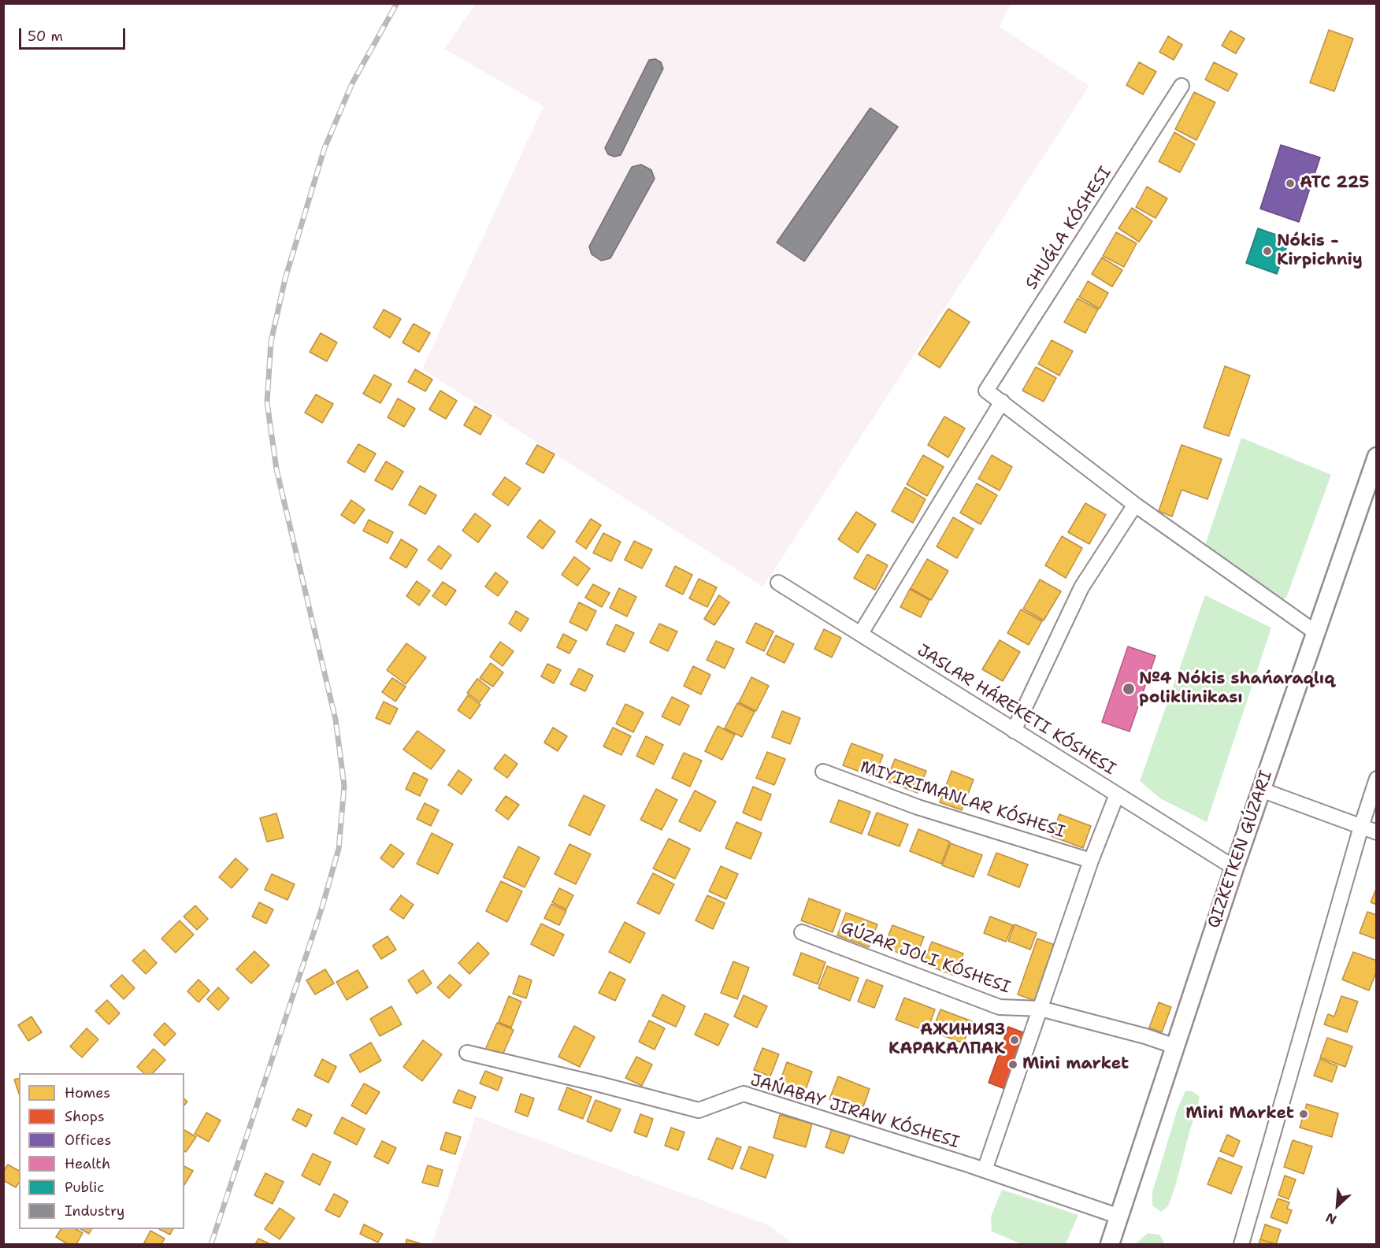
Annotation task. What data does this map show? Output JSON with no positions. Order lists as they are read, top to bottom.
{
  "streets": {
    "street": ["SHUǴLA KÓSHESI", "JASLAR HÁREKETI KÓSHESI", "MIYIRIMANLAR KÓSHESI"]
  },
  "places": [
    "АТС 225",
    "Nókis - Kirpichniy",
    "№4 Nókis shańaraqlıq poliklinikası",
    "АЖИНИЯЗ КАРАКАЛПАК",
    "Mini market",
    "Mini Market"
  ],
  "legend": [
    "Homes",
    "Shops",
    "Offices",
    "Health",
    "Public",
    "Industry"
  ],
  "scale_bar": "50 m",
  "north": "bottom left"
}
